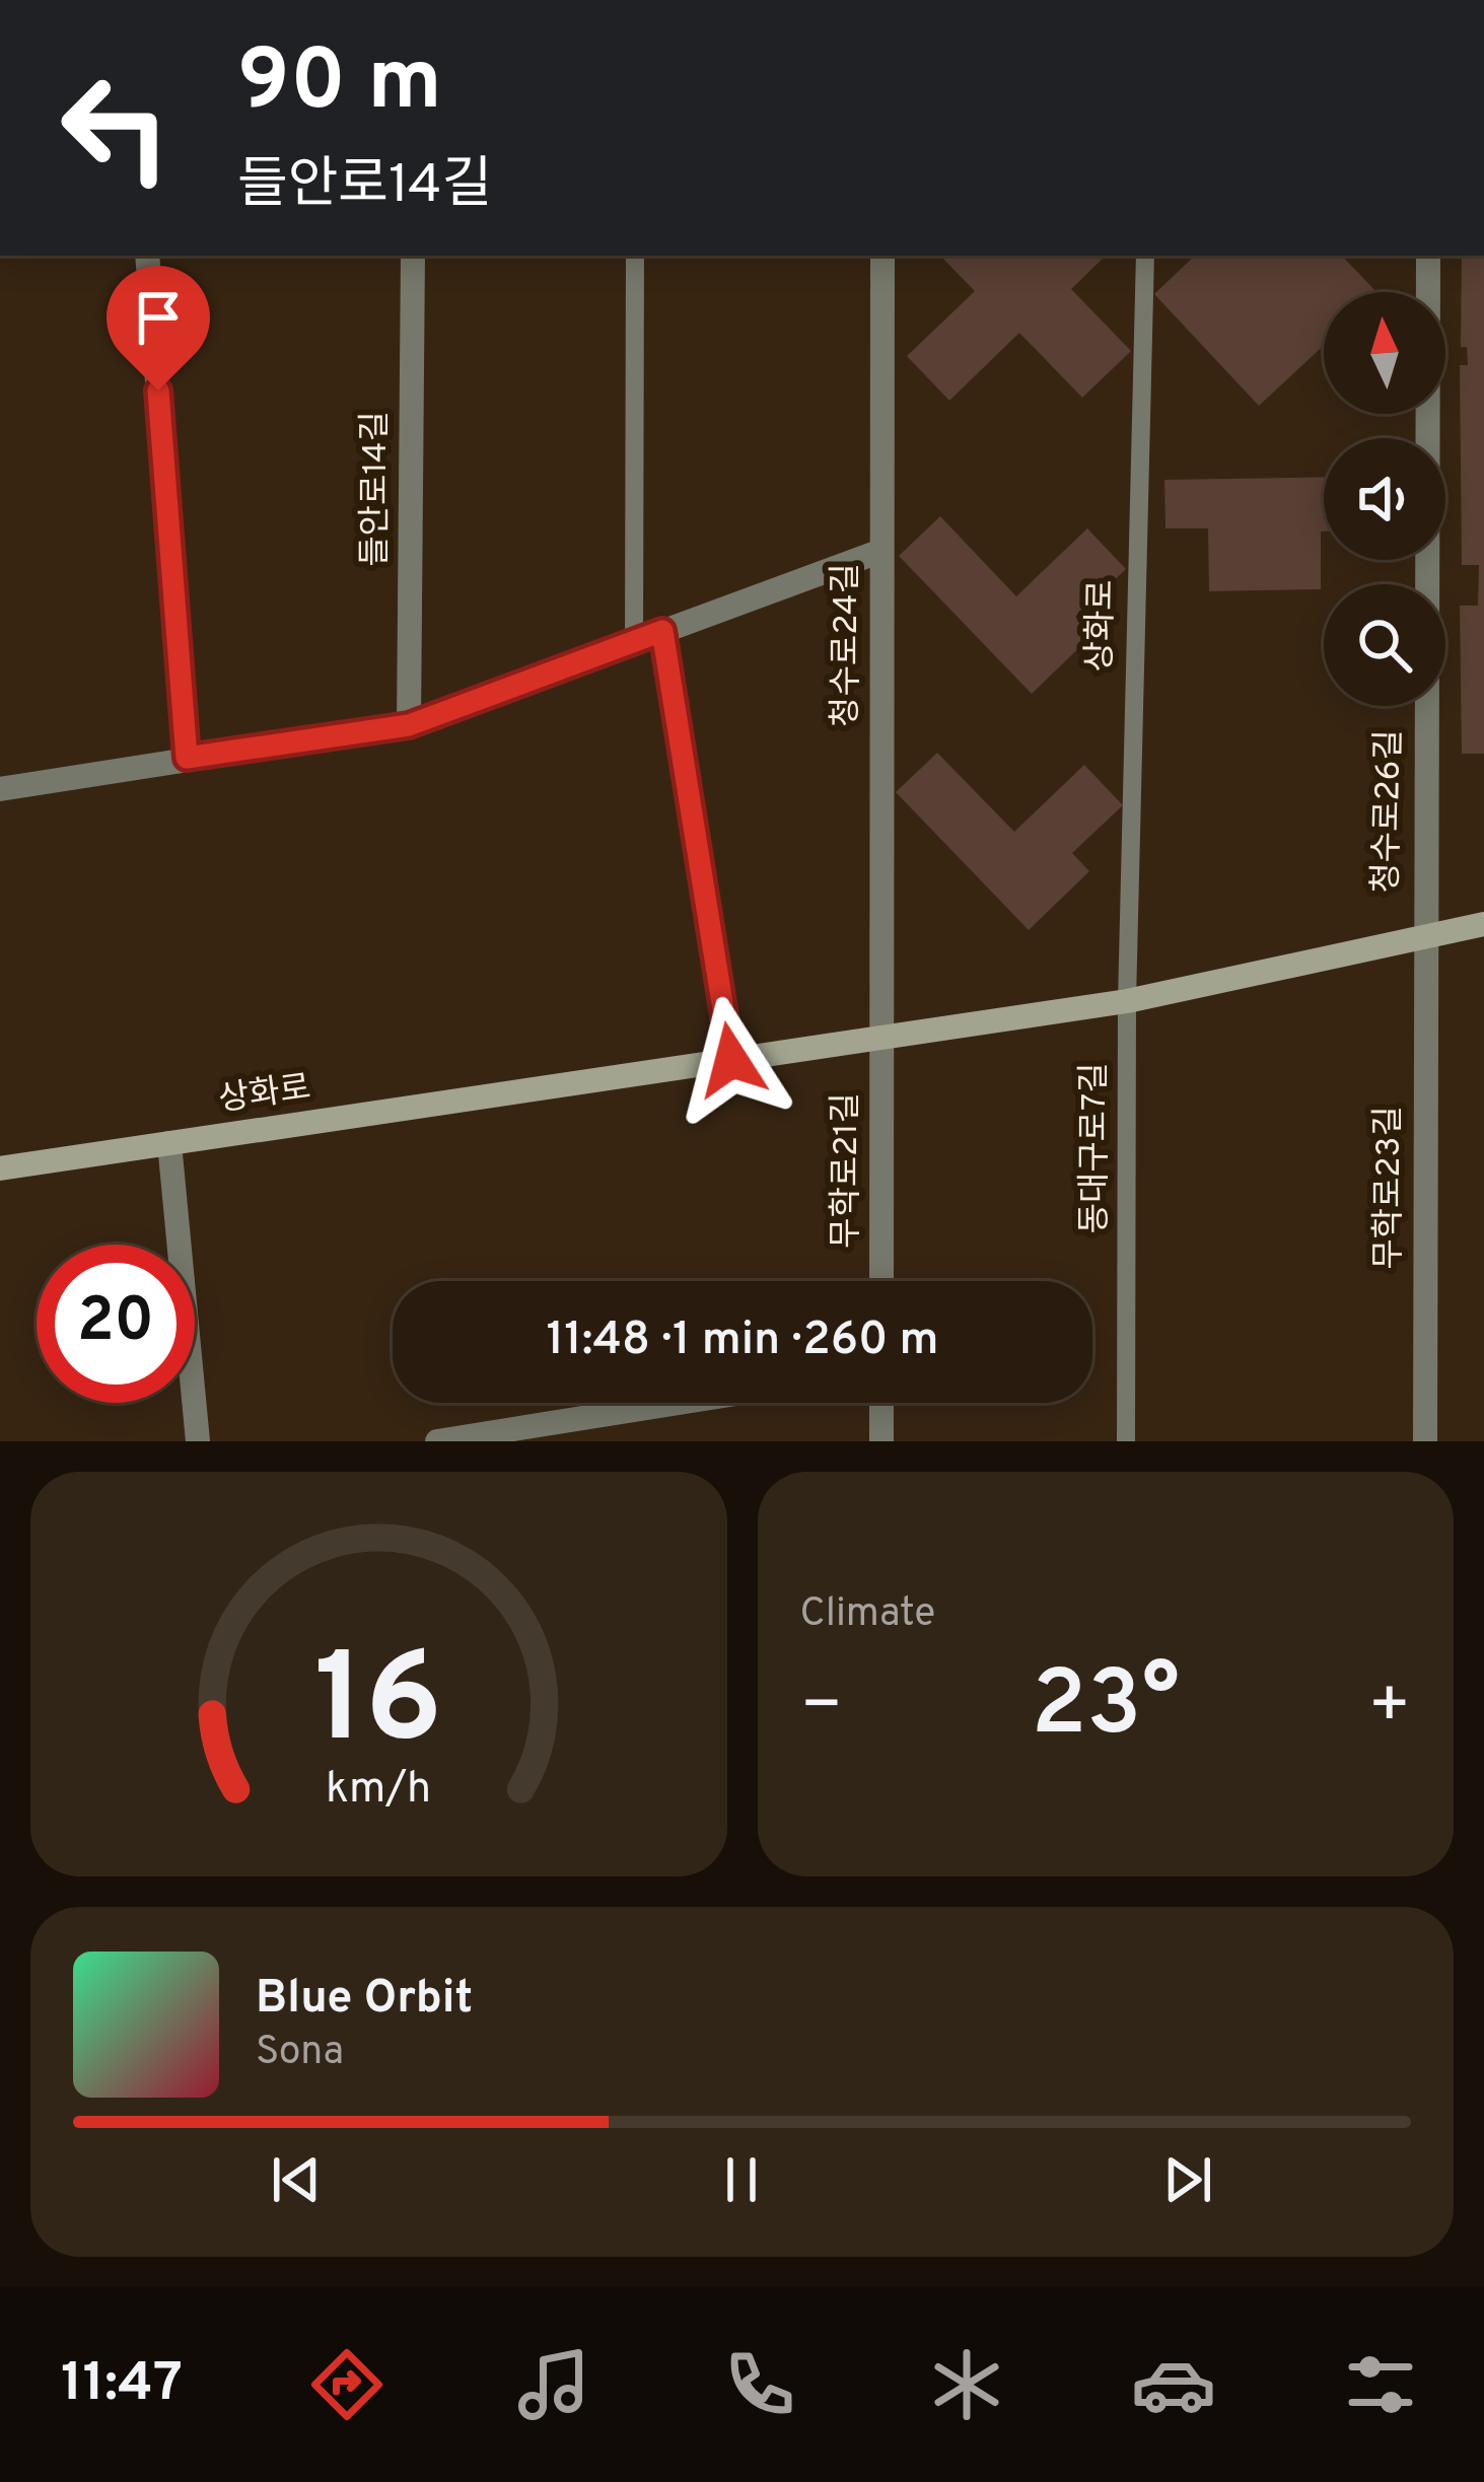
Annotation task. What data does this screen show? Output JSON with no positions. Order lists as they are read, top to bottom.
{
  "streets": {
    "main road": ["상화로"],
    "street": [
      "들안로14길",
      "청수로24길",
      "청수로26길",
      "무학로21길",
      "무학로23길"
    ],
    "lane": ["동대구로7길"]
  },
  "crossings": [
    ["상화로", "청수로24길"],
    ["상화로", "청수로26길"],
    ["상화로", "동대구로7길"],
    ["상화로", "무학로21길"],
    ["상화로", "무학로23길"],
    ["청수로24길", "무학로21길"],
    ["청수로26길", "무학로23길"]
  ],
  "north": "top",
  "page": {
    "turn": ["90 m", "들안로14길"],
    "limit": "20",
    "trip": "11:48 · 1 min · 260 m",
    "tile": "Climate",
    "heat": ["−", "23°", "+"],
    "song": ["Blue Orbit", "Sona"],
    "tabs": "11:47",
    "gauge": ["16", "km/h"]
  }
}
